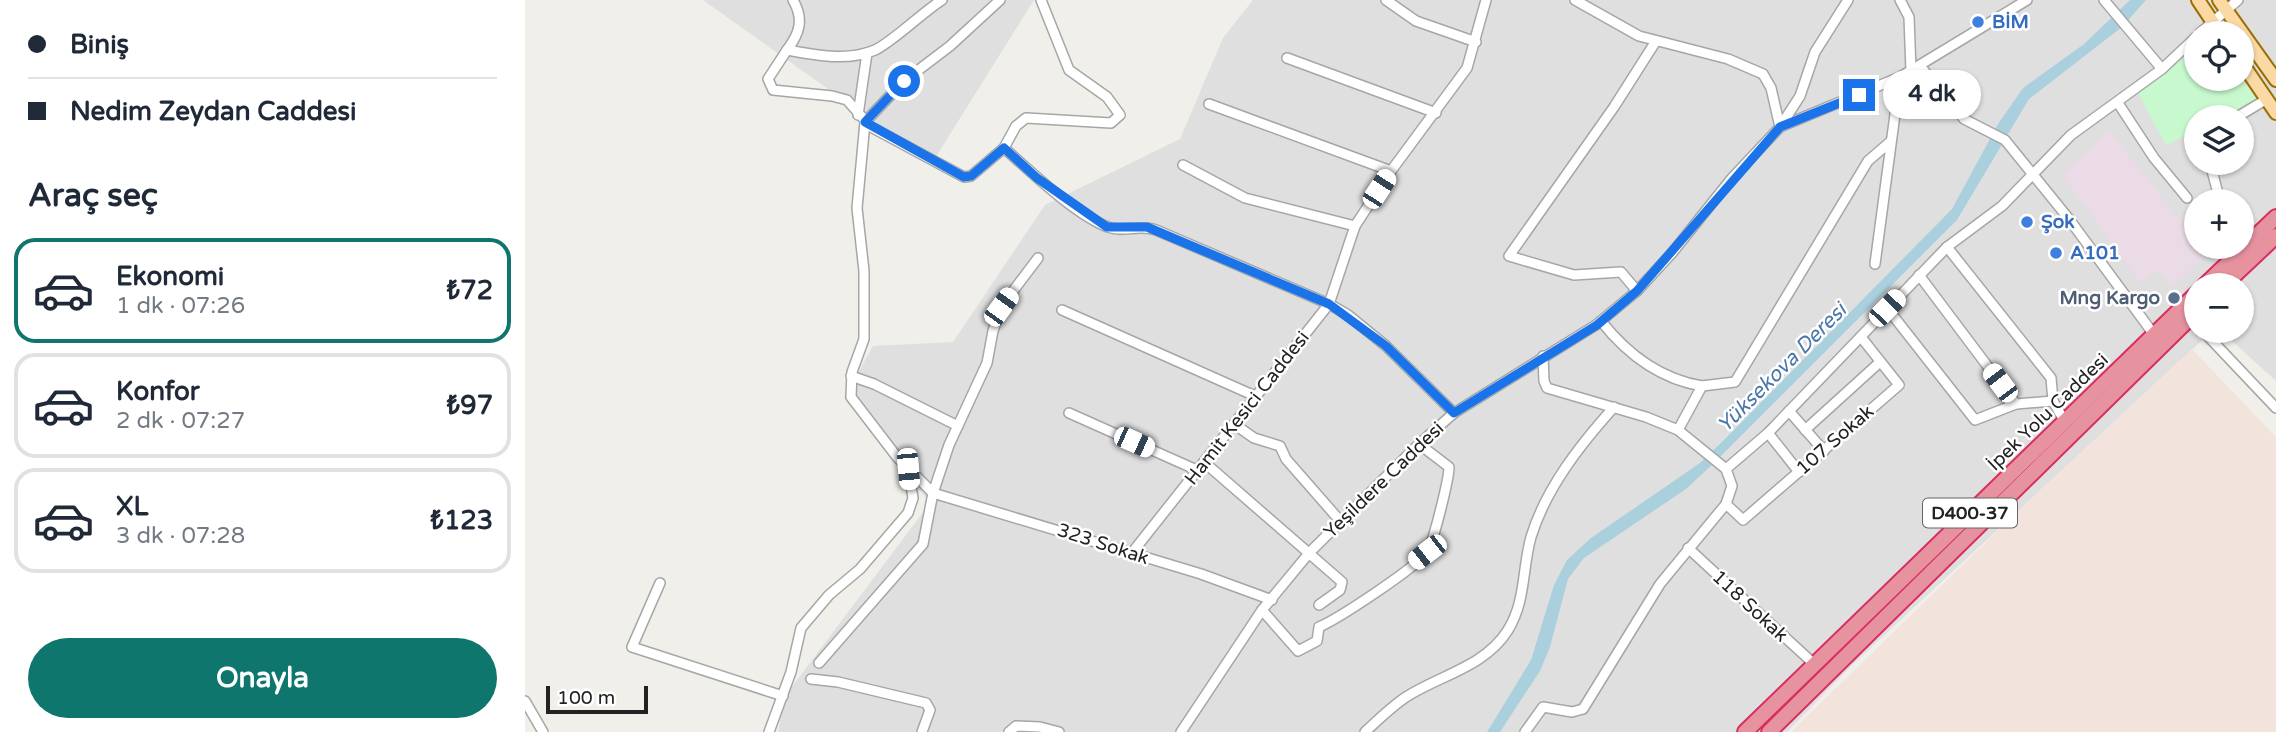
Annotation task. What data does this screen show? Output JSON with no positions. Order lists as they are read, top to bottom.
{
  "streets": {
    "highway": ["İpek Yolu Caddesi", "D400-37"],
    "street": [
      "Hamit Kesici Caddesi",
      "107 Sokak",
      "Yeşildere Caddesi",
      "323 Sokak",
      "118 Sokak"
    ]
  },
  "crossings": [
    ["Hamit Kesici Caddesi", "323 Sokak"],
    ["İpek Yolu Caddesi", "118 Sokak"],
    ["Yeşildere Caddesi", "323 Sokak"]
  ],
  "water": ["Yüksekova Deresi"],
  "places": [
    "BİM",
    "Şok",
    "A101",
    "Mng Kargo"
  ],
  "scale_bar": "100 m",
  "page": {
    "banner": ["Biniş", "Nedim Zeydan Caddesi"],
    "map_buttons": ["+", "−"],
    "bubble": "4 dk",
    "heading": "Araç seç",
    "list": [
      {
        "name": "Ekonomi",
        "note": "1 dk · 07:26",
        "value": "₺72"
      },
      {
        "name": "Konfor",
        "note": "2 dk · 07:27",
        "value": "₺97"
      },
      {
        "name": "XL",
        "note": "3 dk · 07:28",
        "value": "₺123"
      }
    ],
    "buttons": "Onayla",
    "scale": "100 m"
  }
}
